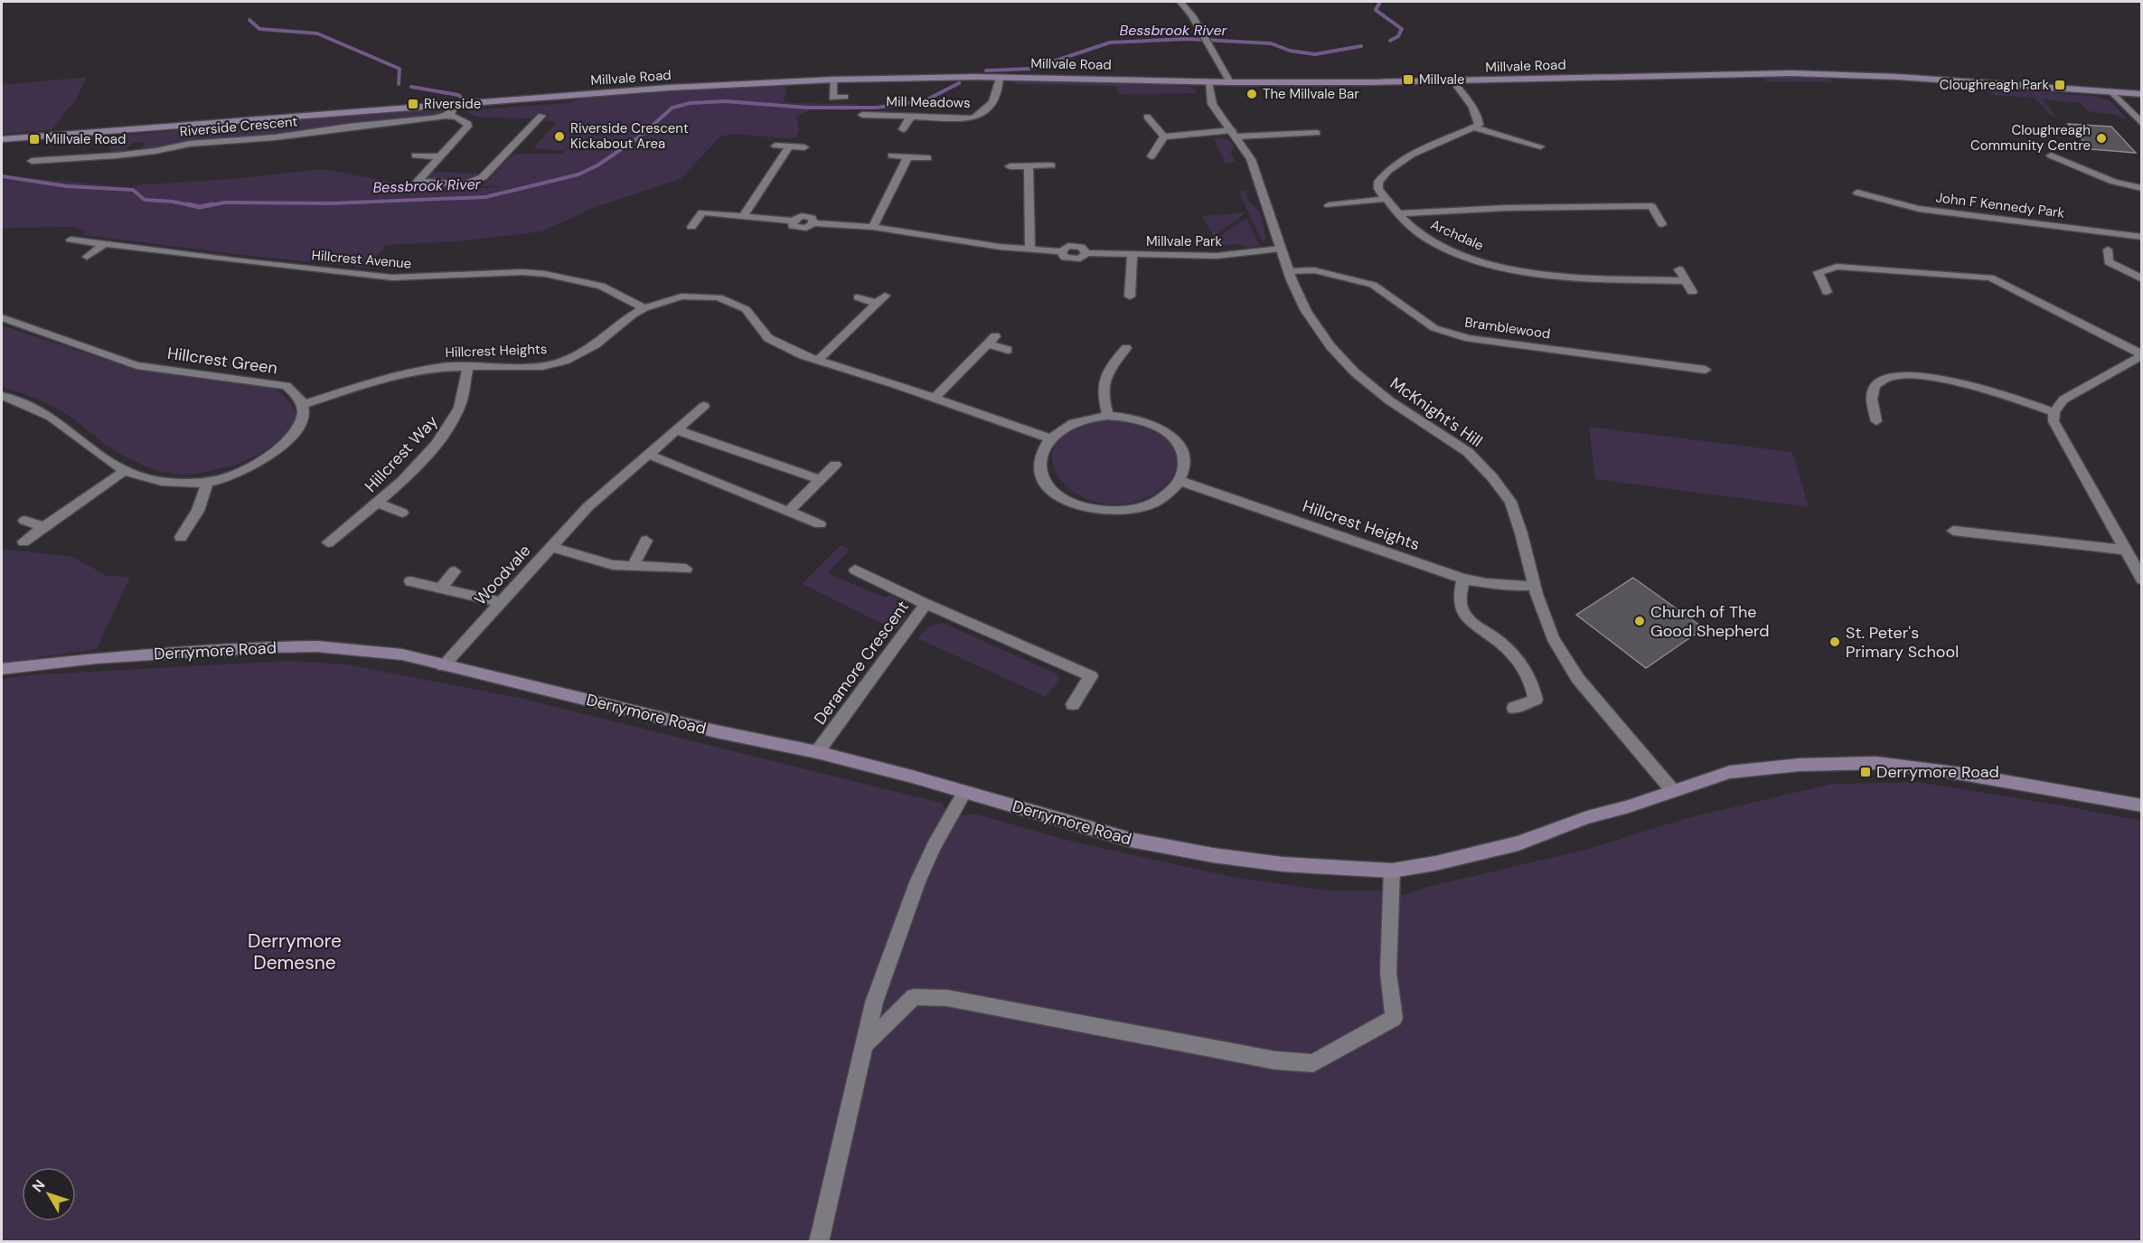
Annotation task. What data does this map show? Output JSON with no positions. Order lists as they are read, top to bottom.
{
  "streets": {
    "main road": ["Millvale Road", "Derrymore Road"],
    "street": [
      "Mill Meadows",
      "Riverside Crescent",
      "John F Kennedy Park",
      "Archdale",
      "Millvale Park",
      "Hillcrest Avenue",
      "Bramblewood",
      "Hillcrest Heights",
      "Hillcrest Green",
      "McKnight's Hill",
      "Hillcrest Way",
      "Woodvale",
      "Deramore Crescent"
    ]
  },
  "crossings": [
    ["Millvale Road", "Mill Meadows"],
    ["Millvale Road", "McKnight's Hill"],
    ["Millvale Park", "McKnight's Hill"],
    ["Hillcrest Avenue", "Hillcrest Heights"],
    ["Bramblewood", "McKnight's Hill"],
    ["Hillcrest Heights", "Hillcrest Green"],
    ["Hillcrest Heights", "McKnight's Hill"],
    ["Hillcrest Heights", "Hillcrest Way"],
    ["McKnight's Hill", "Derrymore Road"],
    ["Woodvale", "Derrymore Road"],
    ["Derrymore Road", "Deramore Crescent"]
  ],
  "water": ["Bessbrook River"],
  "parks": ["Derrymore Demesne"],
  "places": {
    "transit": [
      "Millvale",
      "Cloughreagh Park",
      "Riverside",
      "Millvale Road",
      "Derrymore Road"
    ],
    "other": [
      "The Millvale Bar",
      "Riverside Crescent Kickabout Area",
      "Cloughreagh Community Centre",
      "Church of The Good Shepherd",
      "St. Peter's Primary School"
    ]
  },
  "north": "top left"
}
